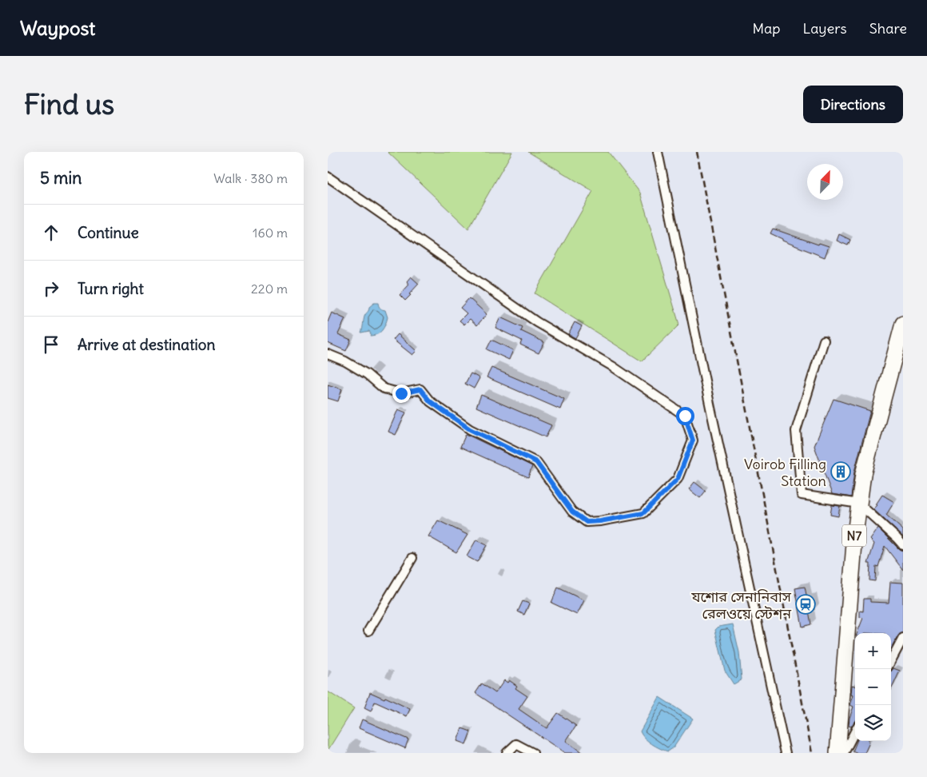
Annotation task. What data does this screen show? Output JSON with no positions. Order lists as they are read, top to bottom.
{
  "streets": {
    "highway": ["N7"]
  },
  "places": {
    "building": ["Voirob Filling Station"],
    "station": ["যশোর সেনানিবাস রেলওয়ে স্টেশন"]
  },
  "north": "top right",
  "page": {
    "header": "Waypost",
    "nav": ["Map", "Layers", "Share"],
    "buttons": "Directions",
    "title": "Find us",
    "heading": ["5 min", "Walk · 380 m"],
    "list": [
      ["Continue", "160 m"],
      ["Turn right", "220 m"],
      "Arrive at destination"
    ],
    "map_buttons": ["+", "−"]
  }
}
